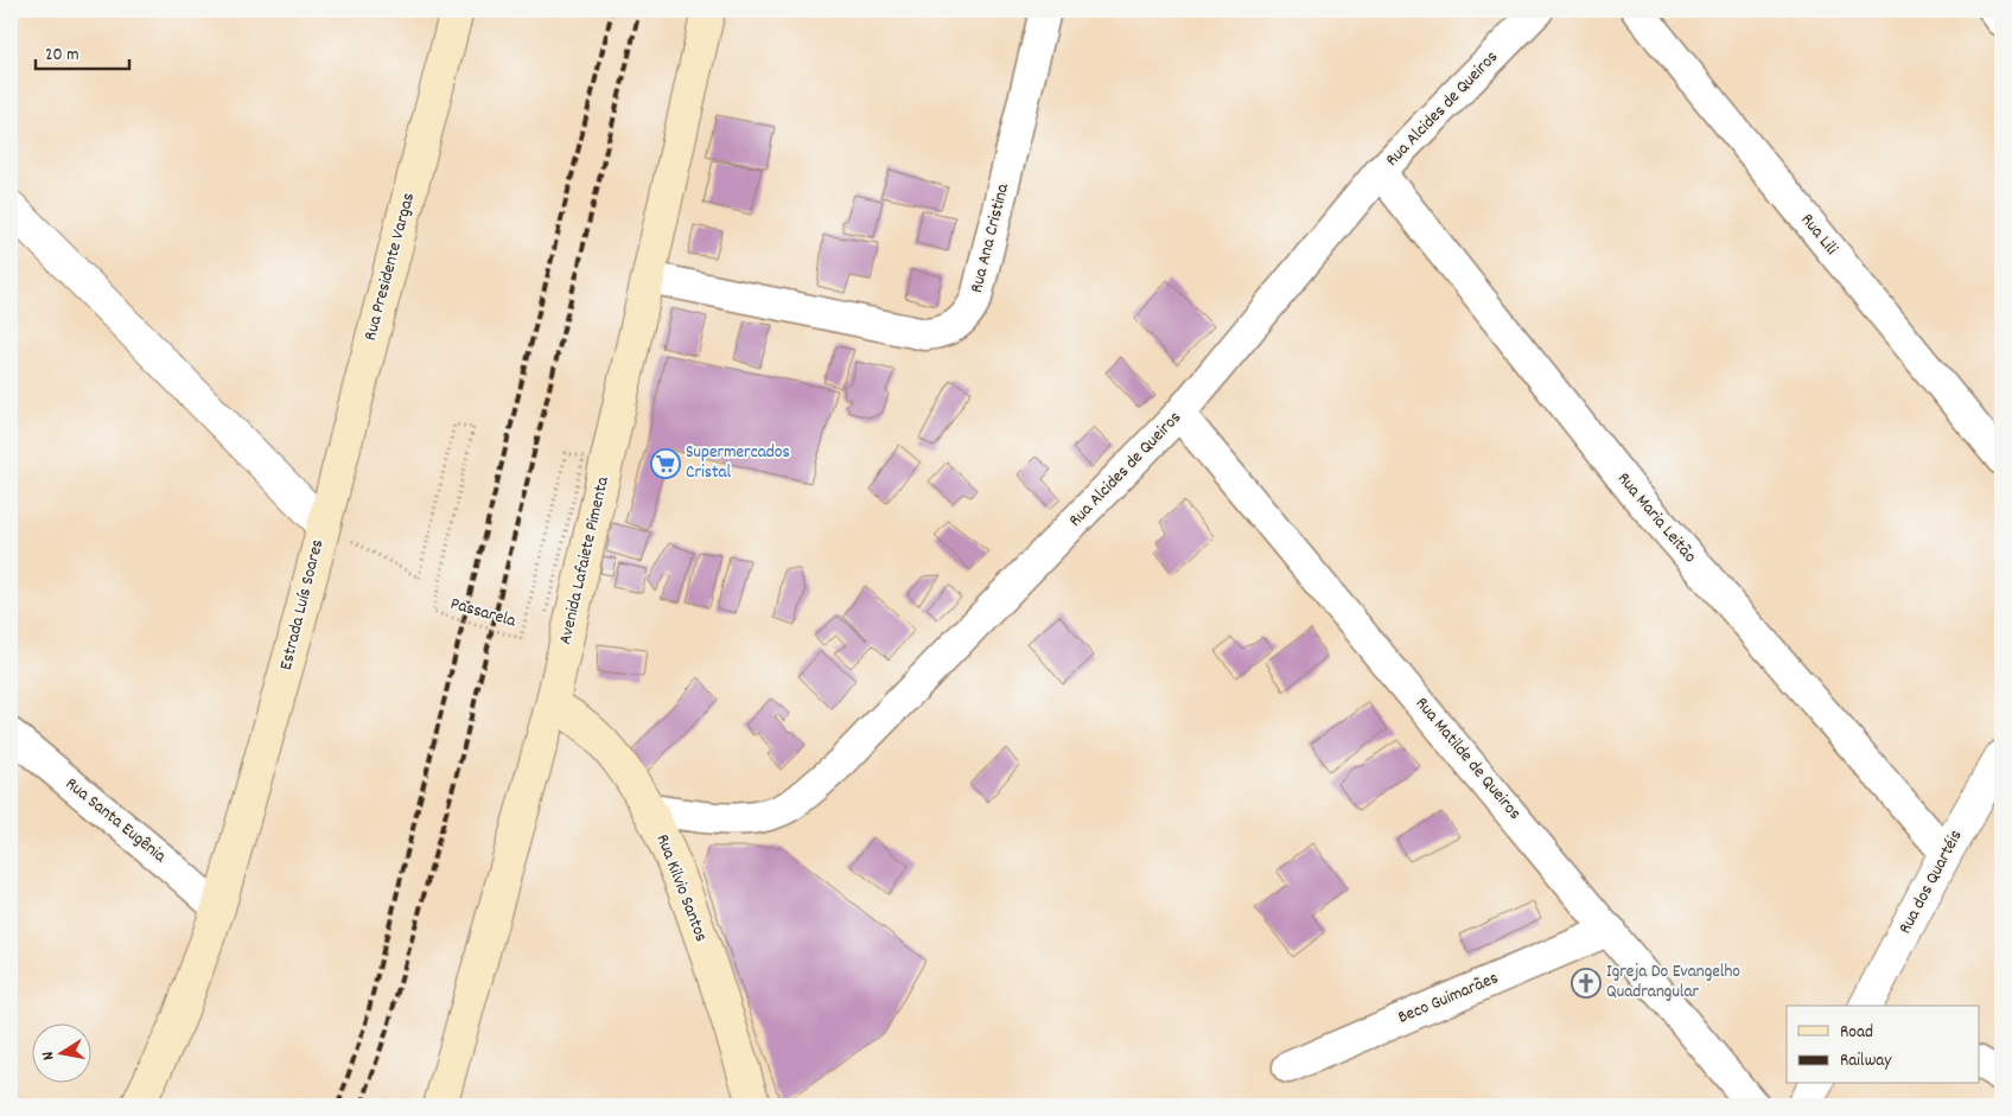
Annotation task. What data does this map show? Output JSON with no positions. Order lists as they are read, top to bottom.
{
  "streets": {
    "main road": [
      "Rua Presidente Vargas",
      "Avenida Lafaiete Pimenta",
      "Estrada Luís Soares",
      "Rua Kilvio Santos"
    ],
    "street": [
      "Rua Alcides de Queiros",
      "Rua Lili",
      "Rua Ana Cristina",
      "Rua Maria Leitão",
      "Rua Matilde de Queiros",
      "Rua Santa Eugênia",
      "Rua dos Quartéis",
      "Beco Guimarães"
    ],
    "path": ["Passarela"]
  },
  "crossings": [
    ["Rua Alcides de Queiros", "Rua Maria Leitão"],
    ["Rua Alcides de Queiros", "Rua Matilde de Queiros"],
    ["Rua Alcides de Queiros", "Rua Kilvio Santos"],
    ["Rua Ana Cristina", "Avenida Lafaiete Pimenta"],
    ["Rua Presidente Vargas", "Estrada Luís Soares"],
    ["Rua Presidente Vargas", "Passarela"],
    ["Rua Maria Leitão", "Rua dos Quartéis"],
    ["Avenida Lafaiete Pimenta", "Rua Kilvio Santos"],
    ["Estrada Luís Soares", "Passarela"],
    ["Estrada Luís Soares", "Rua Santa Eugênia"],
    ["Rua Matilde de Queiros", "Beco Guimarães"]
  ],
  "places": {
    "supermarket": ["Supermercados Cristal"],
    "church": ["Igreja Do Evangelho Quadrangular"]
  },
  "legend": ["Road", "Railway"],
  "scale_bar": "20 m",
  "north": "left"
}
